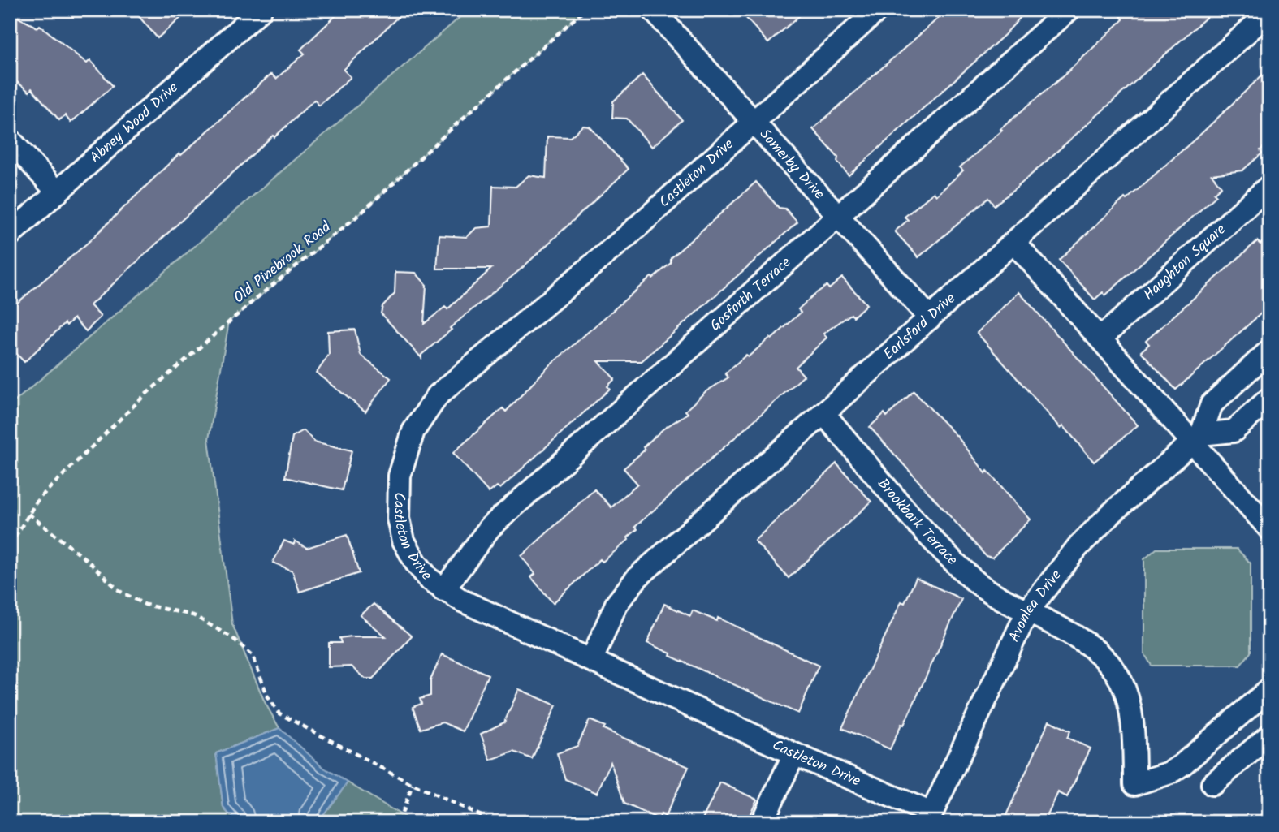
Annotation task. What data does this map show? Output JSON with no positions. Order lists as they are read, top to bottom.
{
  "streets": {
    "street": [
      "Abney Wood Drive",
      "Somerby Drive",
      "Castleton Drive",
      "Haughton Square",
      "Gosforth Terrace",
      "Earlsford Drive",
      "Brookbark Terrace",
      "Avonlea Drive"
    ],
    "path": ["Old Pinebrook Road"]
  },
  "crossings": [
    ["Somerby Drive", "Castleton Drive"],
    ["Somerby Drive", "Gosforth Terrace"],
    ["Somerby Drive", "Earlsford Drive"],
    ["Castleton Drive", "Gosforth Terrace"],
    ["Castleton Drive", "Earlsford Drive"],
    ["Castleton Drive", "Avonlea Drive"],
    ["Earlsford Drive", "Brookbark Terrace"],
    ["Brookbark Terrace", "Avonlea Drive"]
  ]
}
